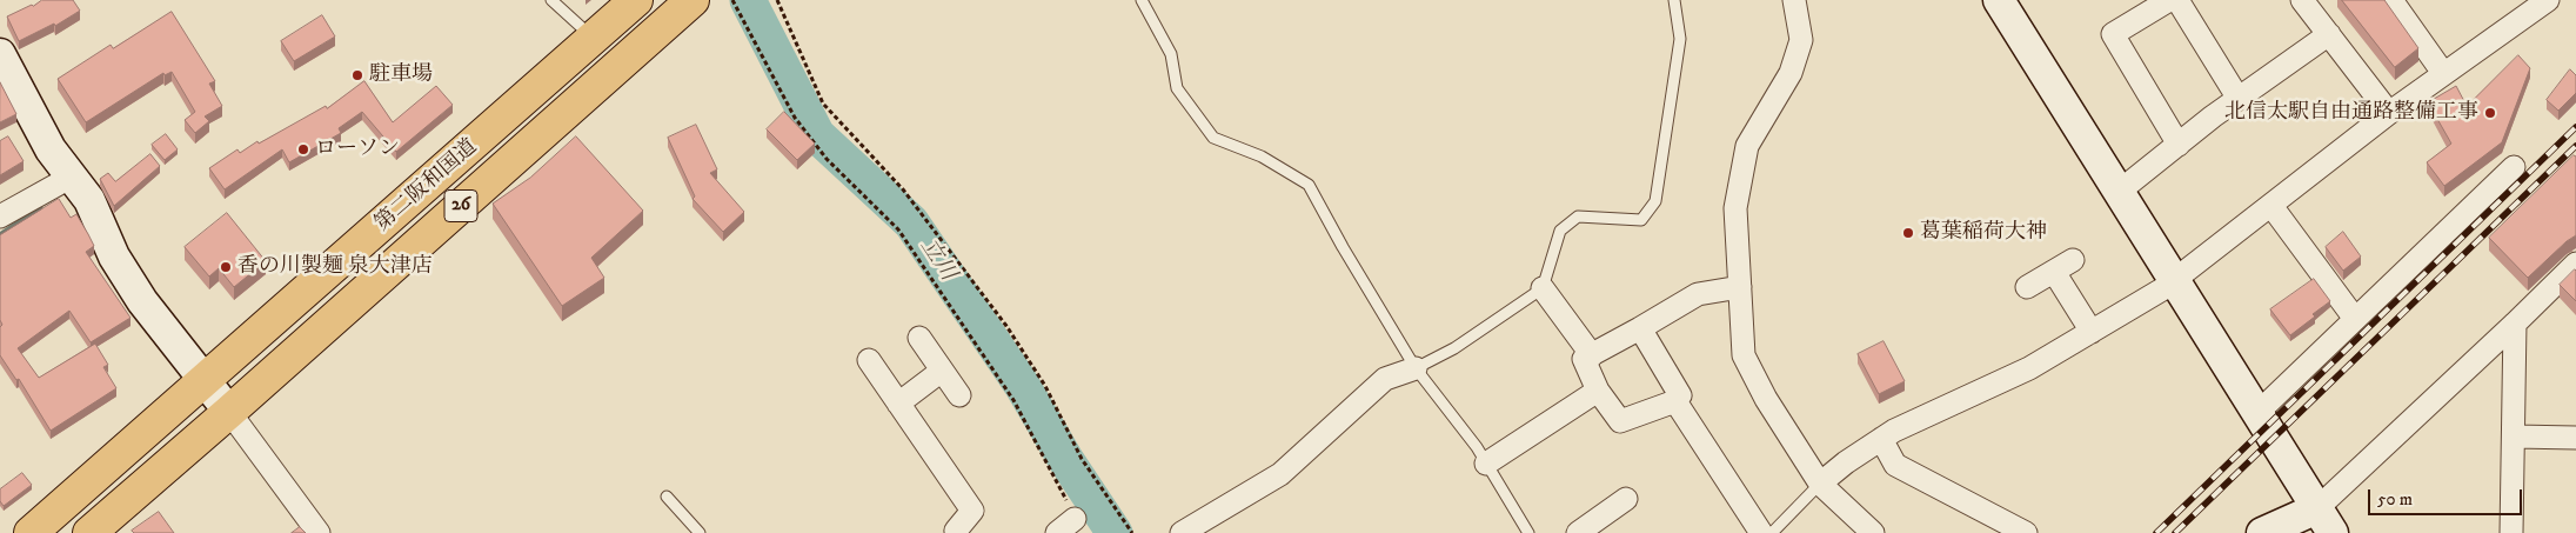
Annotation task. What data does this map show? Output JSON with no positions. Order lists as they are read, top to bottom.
{
  "streets": {
    "highway": ["第二阪和国道", "26"]
  },
  "water": ["立川"],
  "places": [
    "駐車場",
    "北信太駅自由通路整備工事",
    "ローソン",
    "葛葉稲荷大神",
    "香の川製麺 泉大津店"
  ],
  "scale_bar": "50 m"
}
